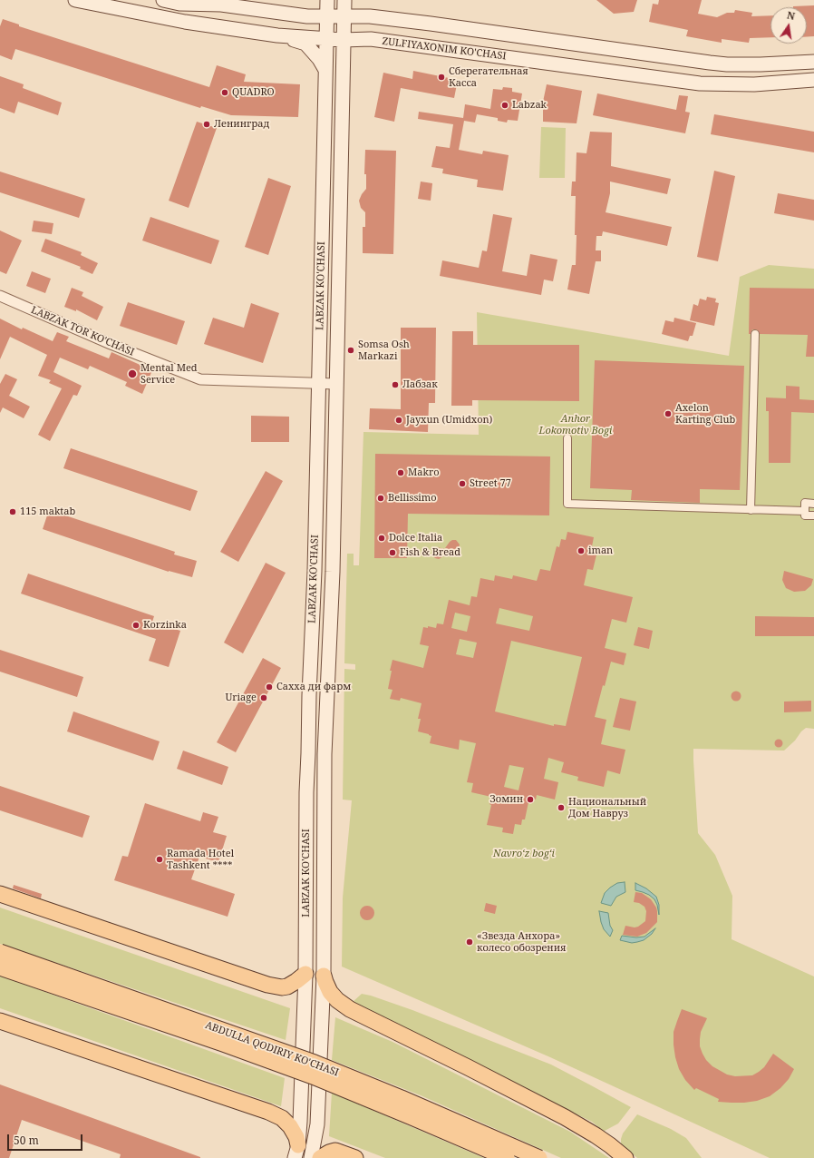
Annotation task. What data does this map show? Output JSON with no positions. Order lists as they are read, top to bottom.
{
  "streets": {
    "main road": ["ZULFIYAXONIM KO'CHASI", "LABZAK KO'CHASI", "ABDULLA QODIRIY KO'CHASI"],
    "street": ["LABZAK TOR KO'CHASI"]
  },
  "crossings": [
    ["ZULFIYAXONIM KO'CHASI", "LABZAK KO'CHASI"],
    ["LABZAK KO'CHASI", "LABZAK TOR KO'CHASI"]
  ],
  "parks": ["Anhor Lokomotiv Bogi", "Navroʻz bogʻi"],
  "places": [
    "Сберегательная Касса",
    "QUADRO",
    "Labzak",
    "Ленинград",
    "Somsa Osh Markazi",
    "Mental Med Service",
    "Лабзак",
    "Axelon Karting Club",
    "Jayxun (Umidxon)",
    "Makro",
    "Street 77",
    "Bellissimo",
    "115 maktab",
    "Dolce Italia",
    "iman",
    "Fish & Bread",
    "Korzinka",
    "Сахха ди фарм",
    "Uriage",
    "Зомин",
    "Национальный Дом Навруз",
    "Ramada Hotel Tashkent ****",
    "«Звезда Анхора» колесо обозрения"
  ],
  "scale_bar": "50 m",
  "north": "top"
}
